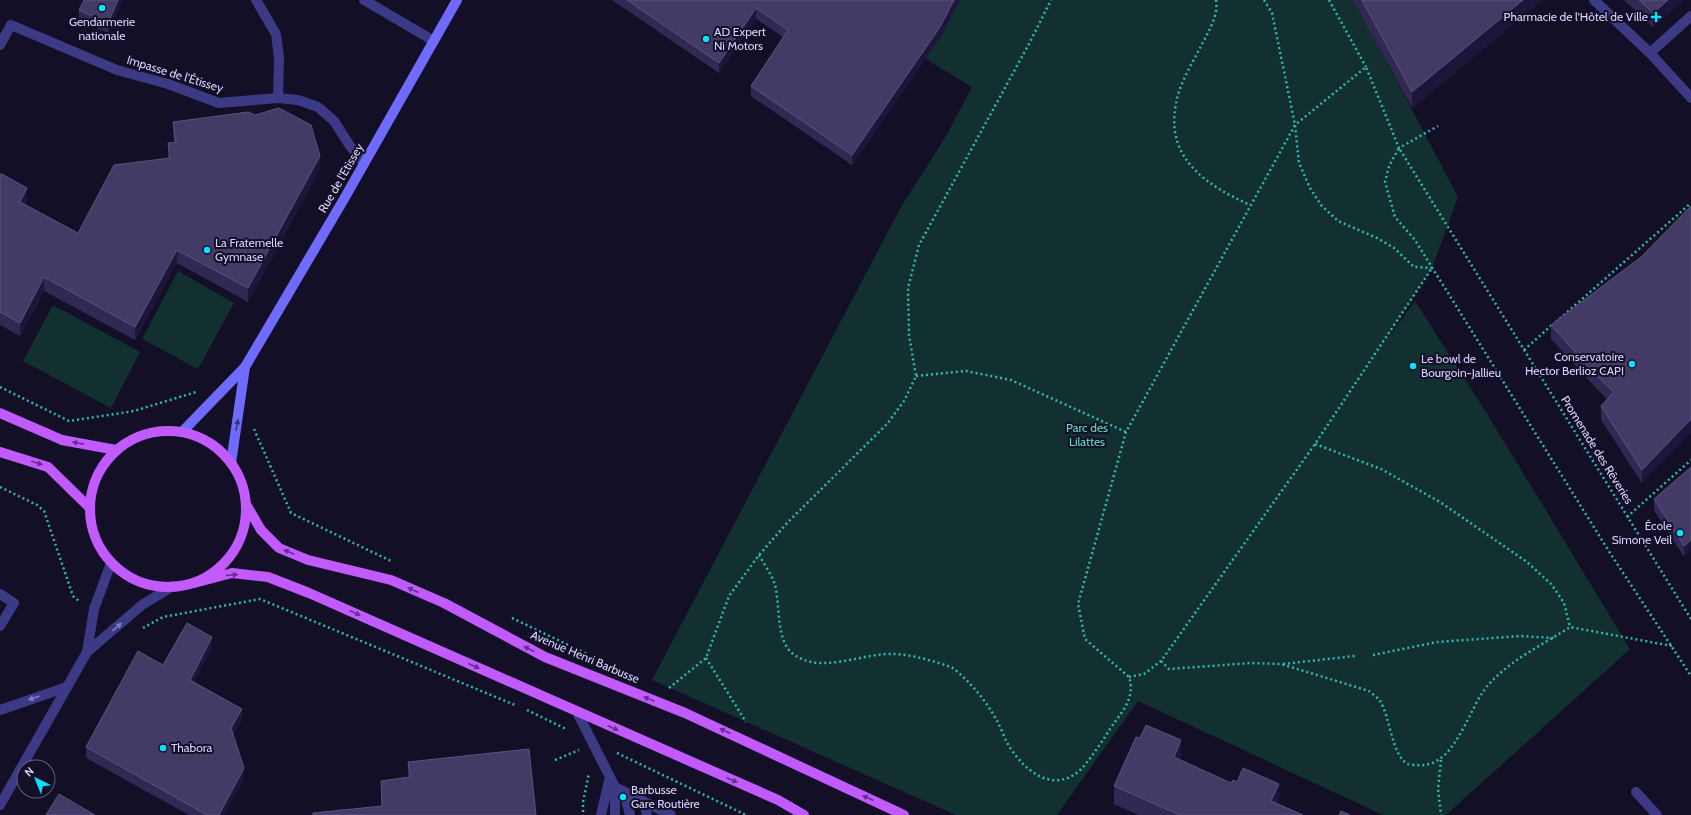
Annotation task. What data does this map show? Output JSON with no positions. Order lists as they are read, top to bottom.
{
  "streets": {
    "main road": ["Avenue Henri Barbusse"],
    "street": ["Impasse de l'Étissey", "Rue de l'Etissey"],
    "path": ["Promenade des Rêveries"]
  },
  "crossings": [
    ["Impasse de l'Étissey", "Rue de l'Etissey"]
  ],
  "parks": ["Parc des Lilattes"],
  "places": {
    "other": [
      "Gendarmerie nationale",
      "AD Expert Ni Motors",
      "La Fraternelle Gymnase",
      "Conservatoire Hector Berlioz CAPI",
      "Le bowl de Bourgoin-Jallieu",
      "École Simone Veil",
      "Thabora",
      "Barbusse Gare Routière"
    ],
    "health": ["Pharmacie de l'Hôtel de Ville"]
  },
  "north": "top left"
}
